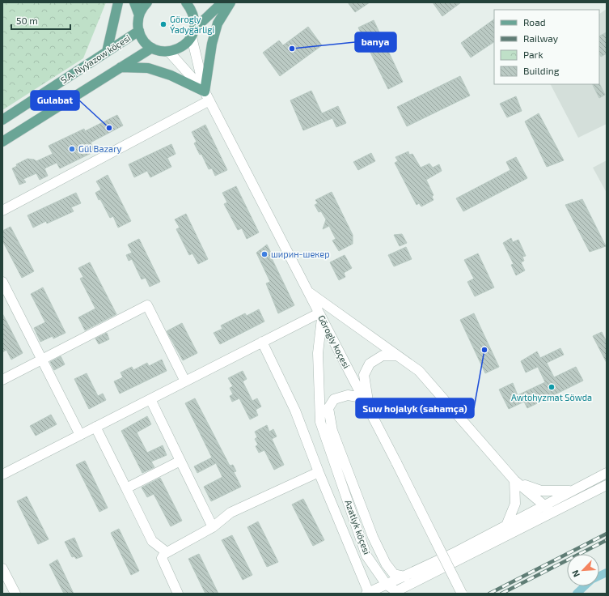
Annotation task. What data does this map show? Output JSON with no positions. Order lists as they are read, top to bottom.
{
  "streets": {
    "main road": ["S.A. Nyýazow köçesi"],
    "street": ["Görogly koçesi", "Azatlyk köçesi"]
  },
  "crossings": [
    ["Görogly koçesi", "Azatlyk köçesi"]
  ],
  "places": [
    "Görogly Ýadygärligi",
    "banya",
    "Gulabat",
    "Gül Bazary",
    "ширин-шекер",
    "Suw hojalyk (sahamça)",
    "Awtohyzmat Söwda"
  ],
  "legend": [
    "Road",
    "Railway",
    "Park",
    "Building"
  ],
  "scale_bar": "50 m",
  "north": "bottom left"
}
